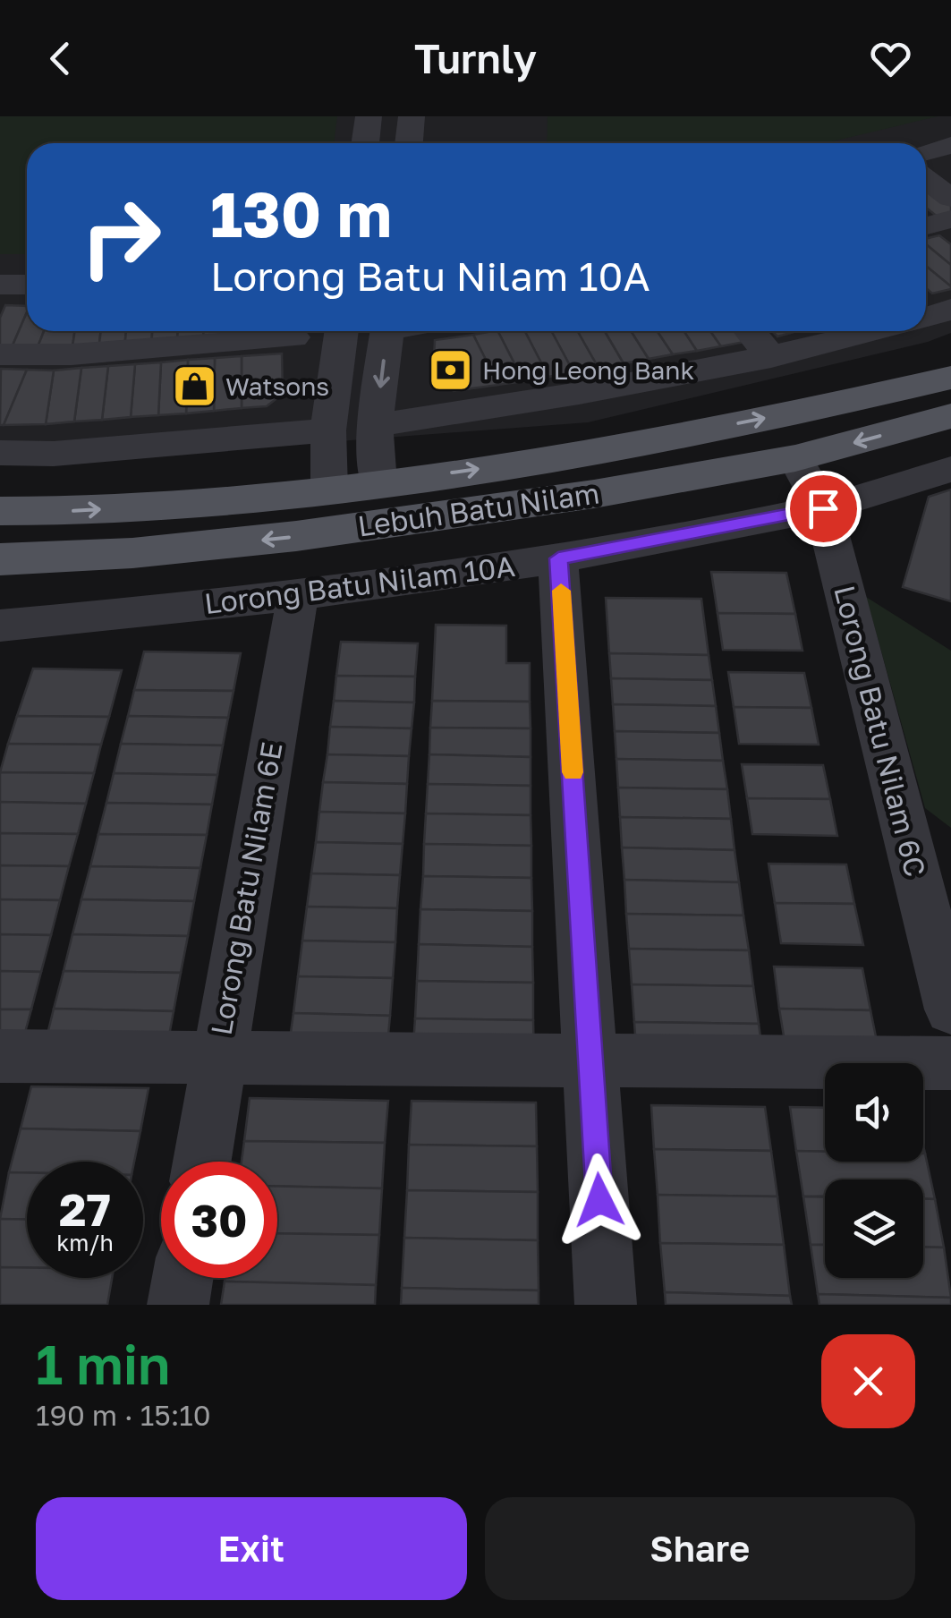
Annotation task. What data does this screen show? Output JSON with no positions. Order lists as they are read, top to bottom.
{
  "streets": {
    "main road": ["Lebuh Batu Nilam"],
    "street": ["Lorong Batu Nilam 10A", "Lorong Batu Nilam 6C", "Lorong Batu Nilam 6E"]
  },
  "crossings": [
    ["Lebuh Batu Nilam", "Lorong Batu Nilam 6C"],
    ["Lorong Batu Nilam 10A", "Lorong Batu Nilam 6C"],
    ["Lorong Batu Nilam 10A", "Lorong Batu Nilam 6E"]
  ],
  "places": {
    "bank": ["Hong Leong Bank"],
    "shop": ["Watsons"]
  },
  "page": {
    "header": "Turnly",
    "turn": ["130 m", "Lorong Batu Nilam 10A"],
    "speed": "27 km/h",
    "limit": "30",
    "heading": ["1 min", "190 m · 15:10"],
    "buttons": ["Exit", "Share"]
  }
}
